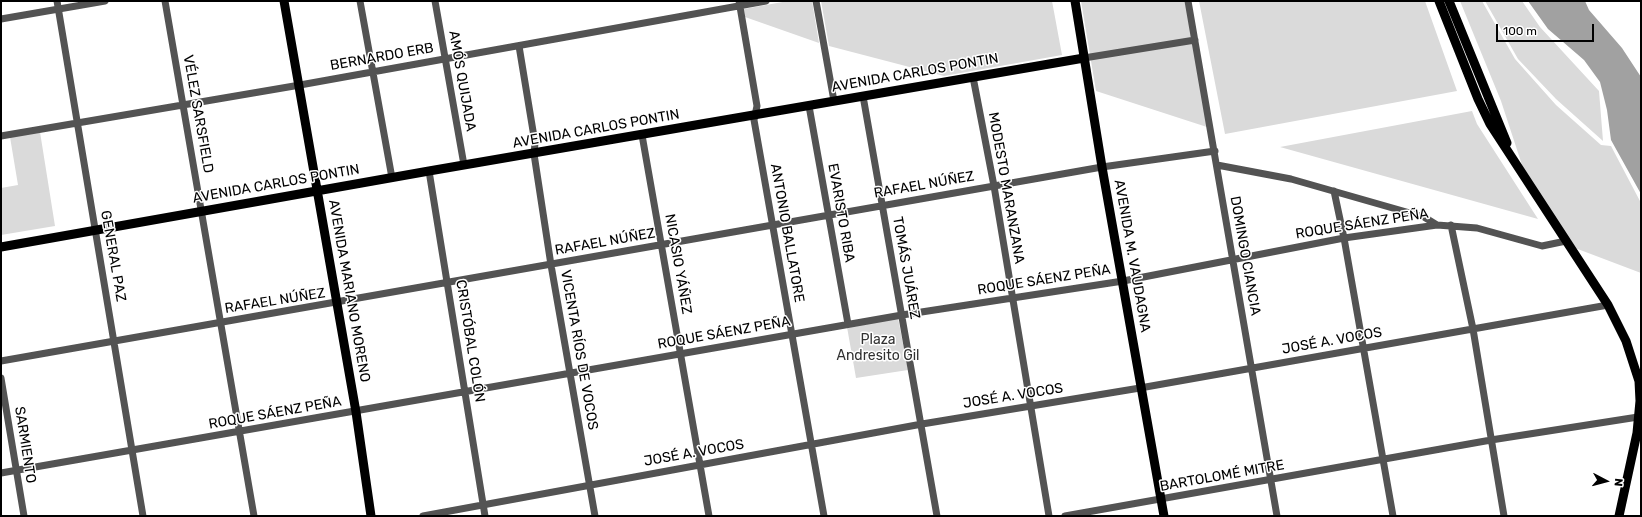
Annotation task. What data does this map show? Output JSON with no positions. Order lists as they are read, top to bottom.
{
  "streets": {
    "main road": ["AVENIDA CARLOS PONTIN", "AVENIDA M. VAUDAGNA", "AVENIDA MARIANO MORENO"],
    "street": [
      "BERNARDO ERB",
      "AMÓS QUIJADA",
      "VÉLEZ SARSFIELD",
      "RAFAEL NÚÑEZ",
      "MODESTO MARANZANA",
      "EVARISTO RIBA",
      "ROQUE SÁENZ PEÑA",
      "ANTONIO BALLATORE",
      "GENERAL PAZ",
      "DOMINGO CIANCIA",
      "NICASIO YÁÑEZ",
      "TOMÁS JUÁREZ",
      "CRISTÓBAL COLÓN",
      "JOSÉ A. VOCOS",
      "VICENTA RÍOS DE VOCOS",
      "SARMIENTO",
      "BARTOLOMÉ MITRE"
    ]
  },
  "crossings": [
    ["BERNARDO ERB", "AMÓS QUIJADA"],
    ["BERNARDO ERB", "VÉLEZ SARSFIELD"],
    ["BERNARDO ERB", "ANTONIO BALLATORE"],
    ["BERNARDO ERB", "GENERAL PAZ"],
    ["BERNARDO ERB", "AVENIDA MARIANO MORENO"],
    ["BERNARDO ERB", "VICENTA RÍOS DE VOCOS"],
    ["AVENIDA CARLOS PONTIN", "AMÓS QUIJADA"],
    ["AVENIDA CARLOS PONTIN", "VÉLEZ SARSFIELD"],
    ["AVENIDA CARLOS PONTIN", "MODESTO MARANZANA"],
    ["AVENIDA CARLOS PONTIN", "EVARISTO RIBA"],
    ["AVENIDA CARLOS PONTIN", "ANTONIO BALLATORE"],
    ["AVENIDA CARLOS PONTIN", "GENERAL PAZ"],
    ["AVENIDA CARLOS PONTIN", "AVENIDA M. VAUDAGNA"],
    ["AVENIDA CARLOS PONTIN", "DOMINGO CIANCIA"],
    ["AVENIDA CARLOS PONTIN", "NICASIO YÁÑEZ"],
    ["AVENIDA CARLOS PONTIN", "TOMÁS JUÁREZ"],
    ["AVENIDA CARLOS PONTIN", "AVENIDA MARIANO MORENO"],
    ["AVENIDA CARLOS PONTIN", "CRISTÓBAL COLÓN"],
    ["AVENIDA CARLOS PONTIN", "VICENTA RÍOS DE VOCOS"],
    ["VÉLEZ SARSFIELD", "RAFAEL NÚÑEZ"],
    ["VÉLEZ SARSFIELD", "ROQUE SÁENZ PEÑA"],
    ["RAFAEL NÚÑEZ", "MODESTO MARANZANA"],
    ["RAFAEL NÚÑEZ", "EVARISTO RIBA"],
    ["RAFAEL NÚÑEZ", "ANTONIO BALLATORE"],
    ["RAFAEL NÚÑEZ", "GENERAL PAZ"],
    ["RAFAEL NÚÑEZ", "AVENIDA M. VAUDAGNA"],
    ["RAFAEL NÚÑEZ", "DOMINGO CIANCIA"],
    ["RAFAEL NÚÑEZ", "NICASIO YÁÑEZ"],
    ["RAFAEL NÚÑEZ", "TOMÁS JUÁREZ"],
    ["RAFAEL NÚÑEZ", "AVENIDA MARIANO MORENO"],
    ["RAFAEL NÚÑEZ", "CRISTÓBAL COLÓN"],
    ["RAFAEL NÚÑEZ", "VICENTA RÍOS DE VOCOS"],
    ["MODESTO MARANZANA", "ROQUE SÁENZ PEÑA"],
    ["MODESTO MARANZANA", "JOSÉ A. VOCOS"],
    ["EVARISTO RIBA", "ROQUE SÁENZ PEÑA"],
    ["ROQUE SÁENZ PEÑA", "ANTONIO BALLATORE"],
    ["ROQUE SÁENZ PEÑA", "GENERAL PAZ"],
    ["ROQUE SÁENZ PEÑA", "AVENIDA M. VAUDAGNA"],
    ["ROQUE SÁENZ PEÑA", "DOMINGO CIANCIA"],
    ["ROQUE SÁENZ PEÑA", "NICASIO YÁÑEZ"],
    ["ROQUE SÁENZ PEÑA", "TOMÁS JUÁREZ"],
    ["ROQUE SÁENZ PEÑA", "AVENIDA MARIANO MORENO"],
    ["ROQUE SÁENZ PEÑA", "CRISTÓBAL COLÓN"],
    ["ROQUE SÁENZ PEÑA", "VICENTA RÍOS DE VOCOS"],
    ["ROQUE SÁENZ PEÑA", "SARMIENTO"],
    ["ANTONIO BALLATORE", "JOSÉ A. VOCOS"],
    ["AVENIDA M. VAUDAGNA", "JOSÉ A. VOCOS"],
    ["AVENIDA M. VAUDAGNA", "BARTOLOMÉ MITRE"],
    ["DOMINGO CIANCIA", "JOSÉ A. VOCOS"],
    ["DOMINGO CIANCIA", "BARTOLOMÉ MITRE"],
    ["NICASIO YÁÑEZ", "JOSÉ A. VOCOS"],
    ["TOMÁS JUÁREZ", "JOSÉ A. VOCOS"],
    ["CRISTÓBAL COLÓN", "JOSÉ A. VOCOS"],
    ["JOSÉ A. VOCOS", "VICENTA RÍOS DE VOCOS"]
  ],
  "parks": ["Plaza Andresito Gil"],
  "scale_bar": "100 m",
  "north": "right"
}
